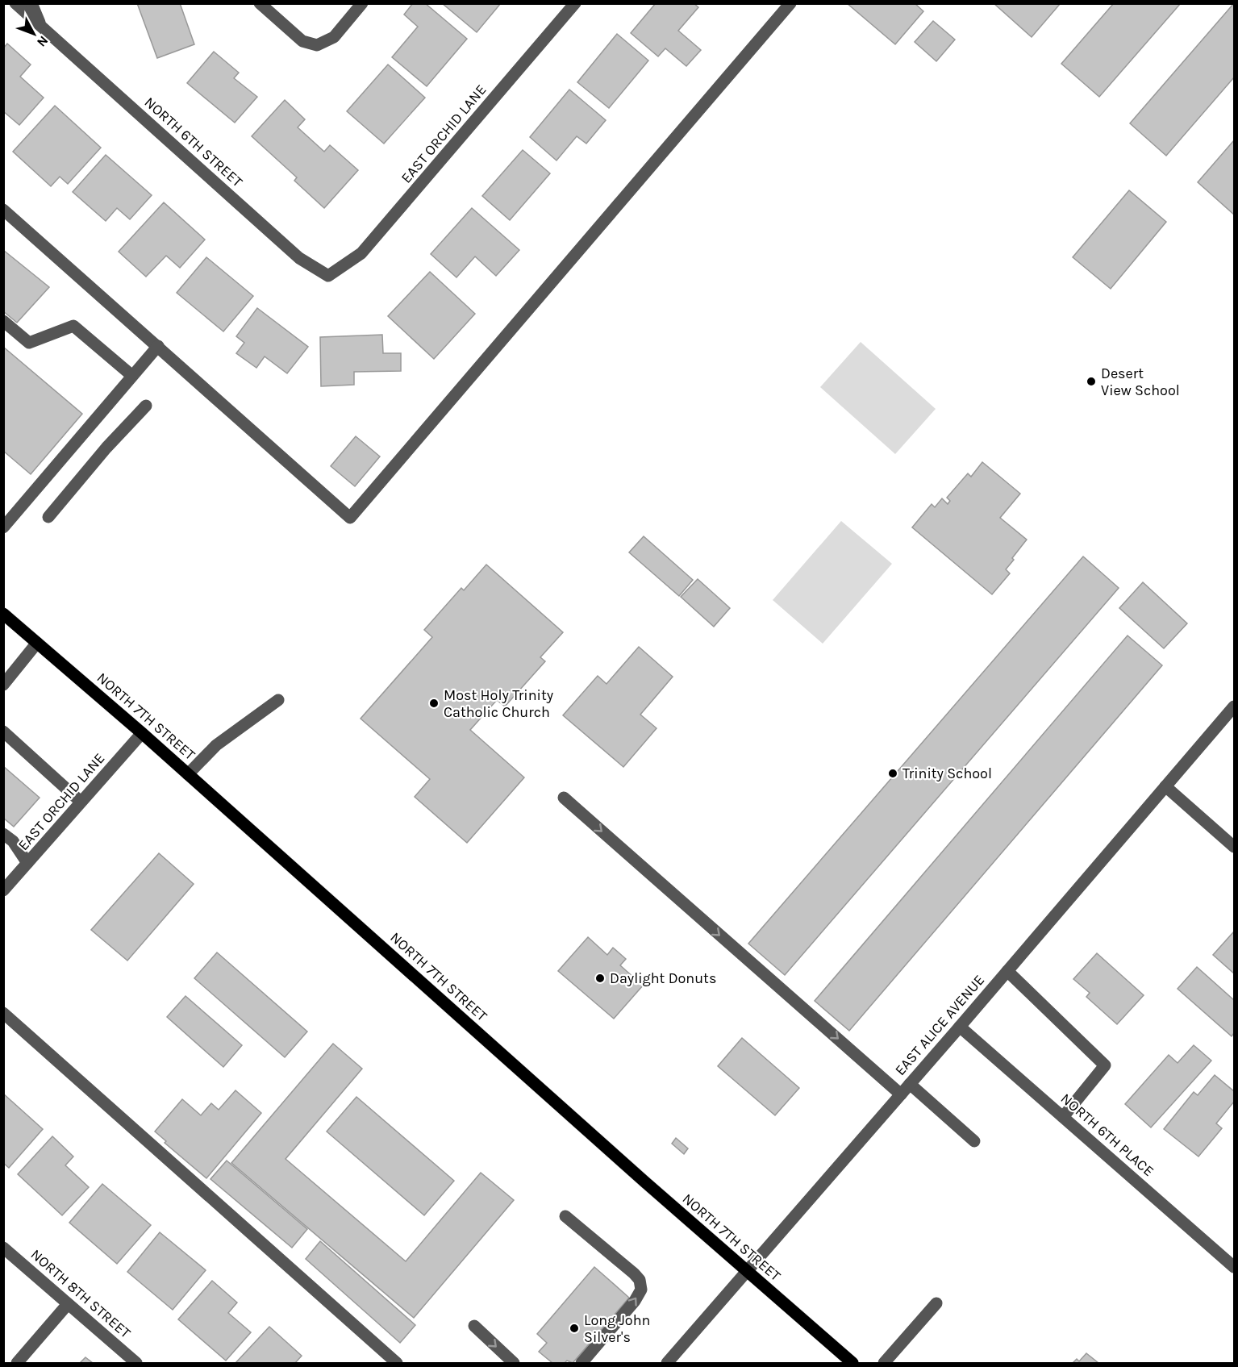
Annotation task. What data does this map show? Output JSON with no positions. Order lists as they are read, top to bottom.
{
  "streets": {
    "main road": ["NORTH 7TH STREET"],
    "street": [
      "EAST ORCHID LANE",
      "NORTH 6TH STREET",
      "EAST ALICE AVENUE",
      "NORTH 6TH PLACE",
      "NORTH 8TH STREET"
    ]
  },
  "crossings": [
    ["EAST ORCHID LANE", "NORTH 6TH STREET"],
    ["EAST ORCHID LANE", "NORTH 7TH STREET"],
    ["NORTH 7TH STREET", "EAST ALICE AVENUE"],
    ["EAST ALICE AVENUE", "NORTH 6TH PLACE"]
  ],
  "places": [
    "Desert View School",
    "Most Holy Trinity Catholic Church",
    "Trinity School",
    "Daylight Donuts",
    "Long John Silver's"
  ],
  "north": "bottom right"
}
